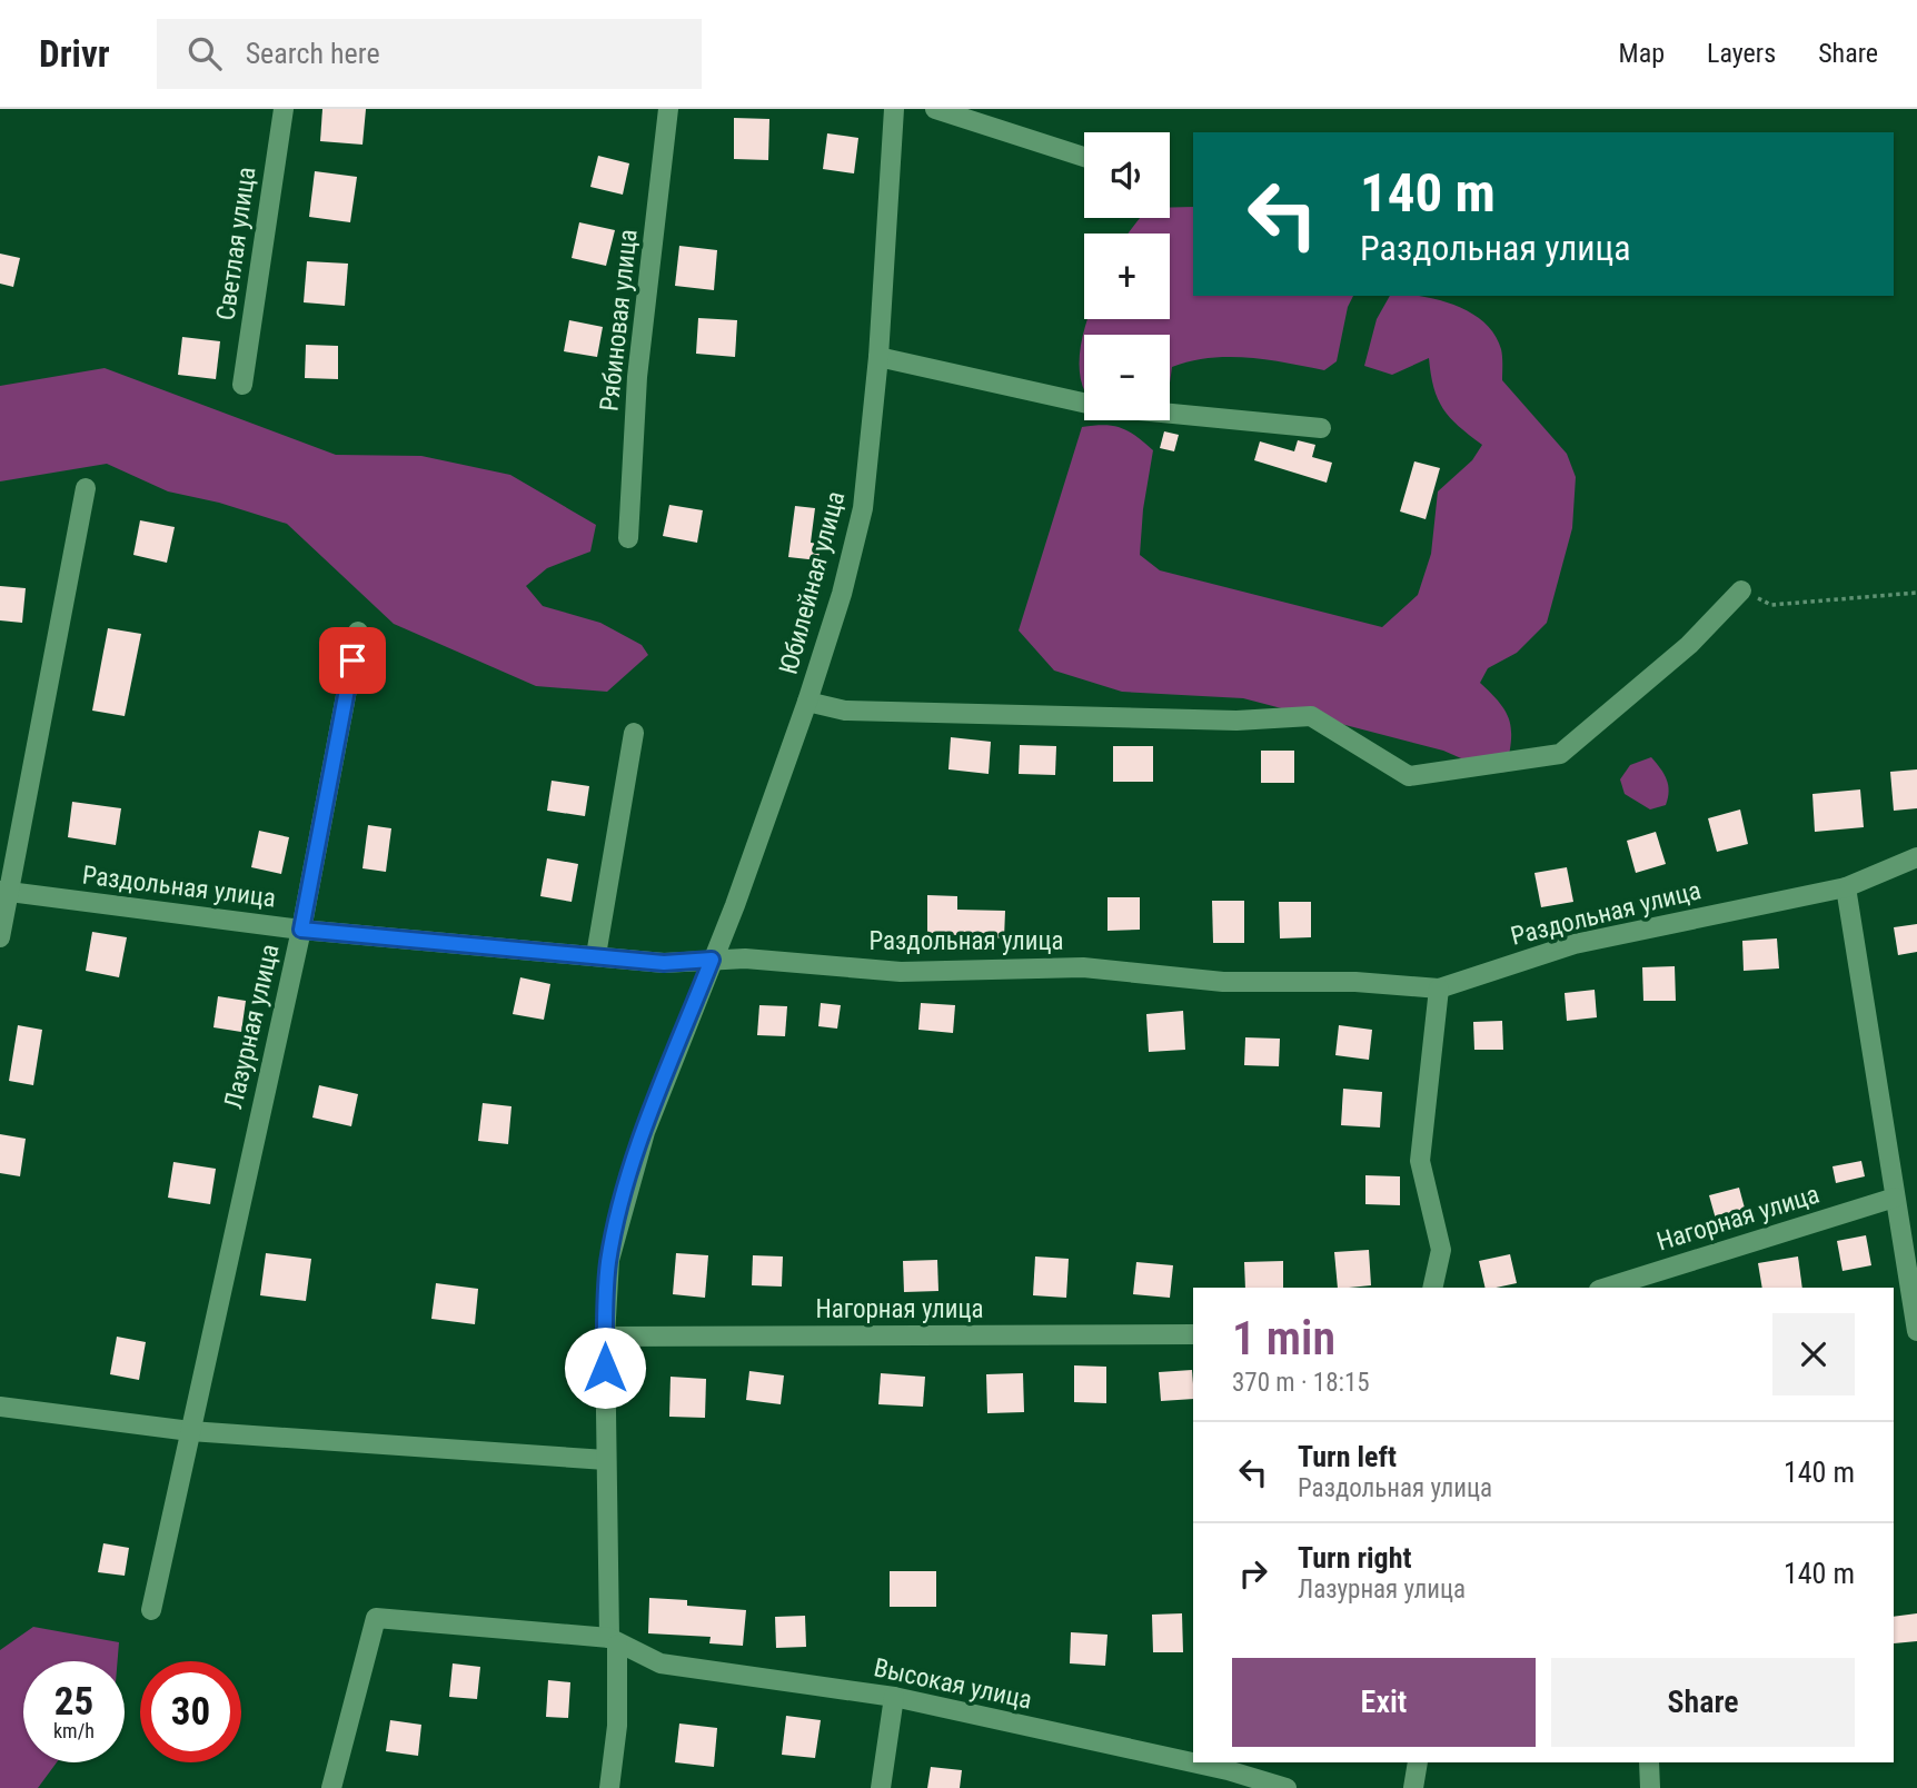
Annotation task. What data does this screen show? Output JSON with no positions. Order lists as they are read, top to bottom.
{
  "streets": {
    "street": [
      "Светлая улица",
      "Рябиновая улица",
      "Юбилейная улица",
      "Раздольная улица",
      "Лазурная улица",
      "Нагорная улица",
      "Высокая улица"
    ]
  },
  "crossings": [
    ["Юбилейная улица", "Раздольная улица"],
    ["Юбилейная улица", "Нагорная улица"],
    ["Юбилейная улица", "Высокая улица"],
    ["Раздольная улица", "Лазурная улица"]
  ],
  "page": {
    "header": "Drivr",
    "search": "Search here",
    "nav": ["Map", "Layers", "Share"],
    "map_buttons": ["+", "−"],
    "turn": ["140 m", "Раздольная улица"],
    "heading": ["1 min", "370 m · 18:15"],
    "list": [
      {
        "name": "Turn left",
        "note": "Раздольная улица",
        "value": "140 m"
      },
      {
        "name": "Turn right",
        "note": "Лазурная улица",
        "value": "140 m"
      }
    ],
    "buttons": ["Exit", "Share"],
    "speed": "25 km/h",
    "limit": "30"
  }
}
